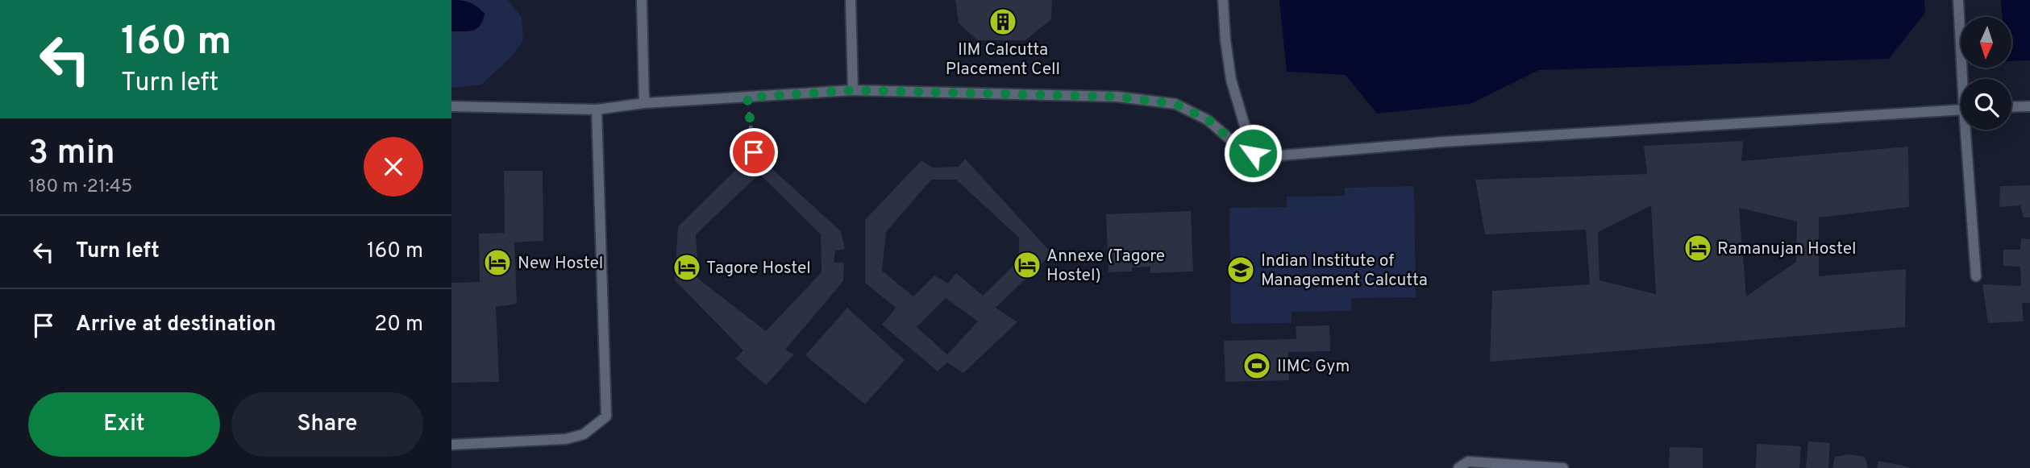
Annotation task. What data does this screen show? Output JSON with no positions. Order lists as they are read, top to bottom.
{
  "places": {
    "building": ["IIM Calcutta Placement Cell"],
    "hotel": [
      "Ramanujan Hostel",
      "New Hostel",
      "Annexe (Tagore Hostel)",
      "Tagore Hostel"
    ],
    "school or university": ["Indian Institute of Management Calcutta"],
    "sports": ["IIMC Gym"]
  },
  "north": "bottom",
  "page": {
    "turn": ["160 m", "Turn left"],
    "heading": ["3 min", "180 m · 21:45"],
    "list": [
      {
        "name": "Turn left",
        "value": "160 m"
      },
      {
        "name": "Arrive at destination",
        "value": "20 m"
      }
    ],
    "buttons": ["Exit", "Share"]
  }
}
